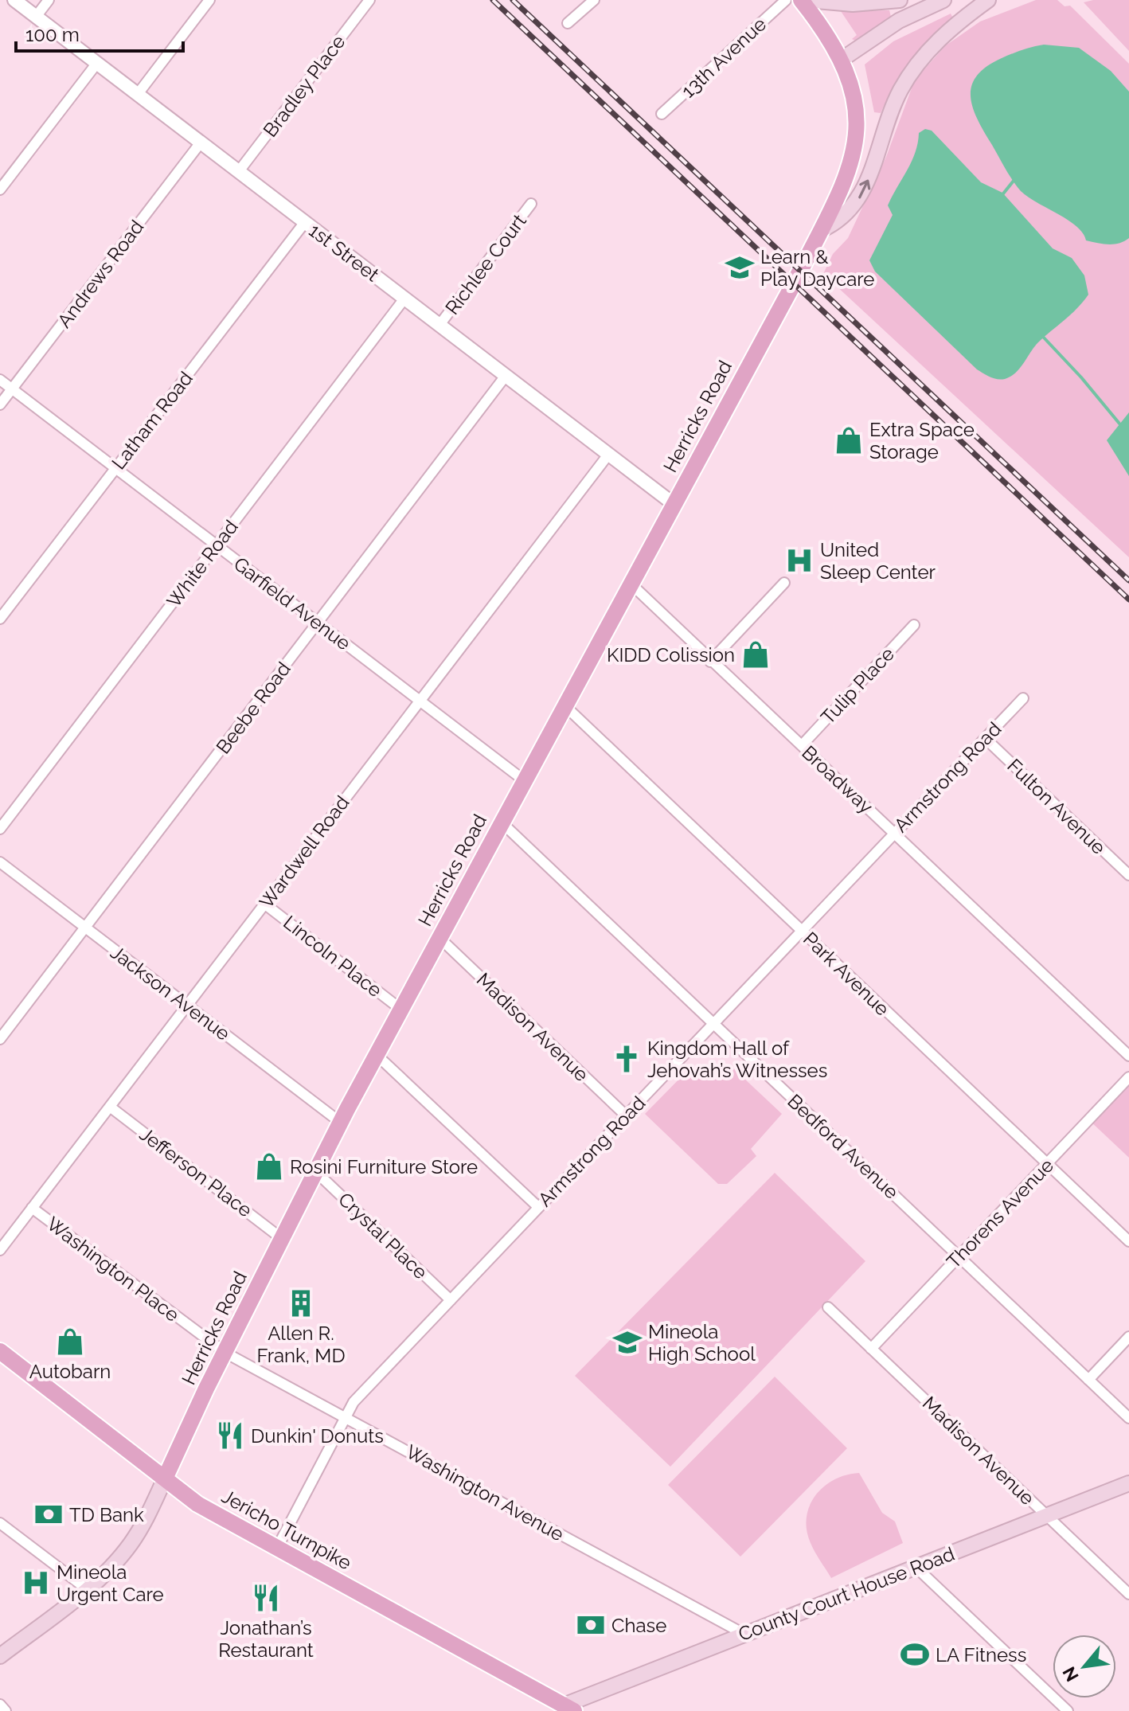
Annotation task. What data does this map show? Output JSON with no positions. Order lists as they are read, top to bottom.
{
  "streets": {
    "main road": ["Herricks Road", "Jericho Turnpike", "County Court House Road"],
    "street": [
      "13th Avenue",
      "Bradley Place",
      "1st Street",
      "Richlee Court",
      "Andrews Road",
      "Latham Road",
      "White Road",
      "Garfield Avenue",
      "Tulip Place",
      "Beebe Road",
      "Armstrong Road",
      "Broadway",
      "Fulton Avenue",
      "Wardwell Road",
      "Lincoln Place",
      "Park Avenue",
      "Jackson Avenue",
      "Madison Avenue",
      "Bedford Avenue",
      "Jefferson Place",
      "Thorens Avenue",
      "Crystal Place",
      "Washington Place",
      "Washington Avenue"
    ]
  },
  "crossings": [
    ["Bradley Place", "1st Street"],
    ["1st Street", "Richlee Court"],
    ["1st Street", "Andrews Road"],
    ["1st Street", "Herricks Road"],
    ["1st Street", "Latham Road"],
    ["1st Street", "White Road"],
    ["1st Street", "Beebe Road"],
    ["1st Street", "Wardwell Road"],
    ["Andrews Road", "Garfield Avenue"],
    ["Herricks Road", "Garfield Avenue"],
    ["Herricks Road", "Broadway"],
    ["Herricks Road", "Lincoln Place"],
    ["Herricks Road", "Park Avenue"],
    ["Herricks Road", "Jackson Avenue"],
    ["Herricks Road", "Madison Avenue"],
    ["Herricks Road", "Bedford Avenue"],
    ["Herricks Road", "Jefferson Place"],
    ["Herricks Road", "Crystal Place"],
    ["Herricks Road", "Washington Place"],
    ["Herricks Road", "Washington Avenue"],
    ["Herricks Road", "Jericho Turnpike"],
    ["Latham Road", "Garfield Avenue"],
    ["White Road", "Garfield Avenue"],
    ["Garfield Avenue", "Beebe Road"],
    ["Garfield Avenue", "Wardwell Road"],
    ["Tulip Place", "Broadway"],
    ["Beebe Road", "Jackson Avenue"],
    ["Armstrong Road", "Broadway"],
    ["Armstrong Road", "Fulton Avenue"],
    ["Armstrong Road", "Park Avenue"],
    ["Armstrong Road", "Madison Avenue"],
    ["Armstrong Road", "Bedford Avenue"],
    ["Armstrong Road", "Crystal Place"],
    ["Armstrong Road", "Washington Avenue"],
    ["Armstrong Road", "Jericho Turnpike"],
    ["Wardwell Road", "Lincoln Place"],
    ["Wardwell Road", "Jackson Avenue"],
    ["Wardwell Road", "Jefferson Place"],
    ["Wardwell Road", "Washington Place"],
    ["Park Avenue", "Thorens Avenue"],
    ["Madison Avenue", "Thorens Avenue"],
    ["Madison Avenue", "County Court House Road"],
    ["Bedford Avenue", "Thorens Avenue"],
    ["Washington Place", "Washington Avenue"],
    ["Washington Avenue", "County Court House Road"],
    ["Jericho Turnpike", "County Court House Road"]
  ],
  "places": {
    "school or university": ["Learn & Play Daycare", "Mineola High School"],
    "shop": [
      "Extra Space Storage",
      "KIDD Colission",
      "Rosini Furniture Store",
      "Autobarn"
    ],
    "hospital": ["United Sleep Center", "Mineola Urgent Care"],
    "church": ["Kingdom Hall of Jehovah’s Witnesses"],
    "building": ["Allen R. Frank, MD"],
    "restaurant": ["Dunkin' Donuts", "Jonathan’s Restaurant"],
    "bank": ["TD Bank", "Chase"],
    "sports": ["LA Fitness"]
  },
  "scale_bar": "100 m",
  "north": "bottom left"
}
